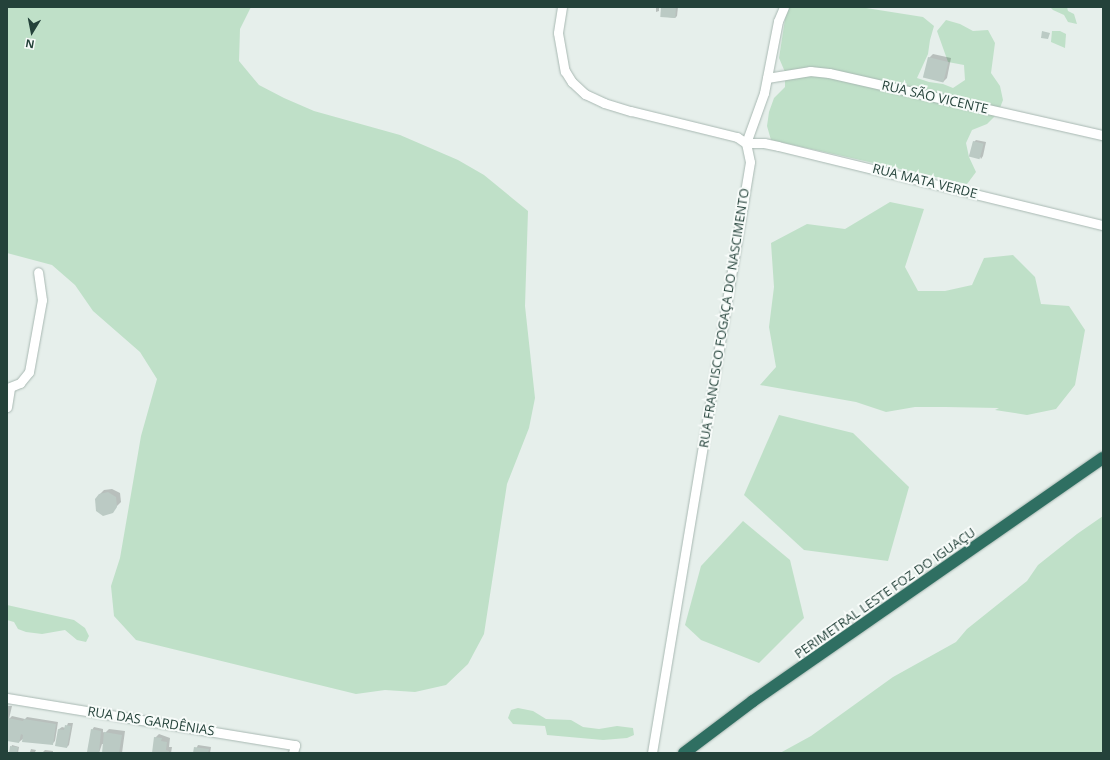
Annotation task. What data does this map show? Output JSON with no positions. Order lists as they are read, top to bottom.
{
  "streets": {
    "highway": ["PERIMETRAL LESTE FOZ DO IGUAÇU"],
    "street": [
      "RUA SÃO VICENTE",
      "RUA MATA VERDE",
      "RUA FRANCISCO FOGAÇA DO NASCIMENTO",
      "RUA DAS GARDÊNIAS"
    ]
  },
  "crossings": [
    ["RUA MATA VERDE", "RUA FRANCISCO FOGAÇA DO NASCIMENTO"]
  ],
  "north": "bottom"
}
